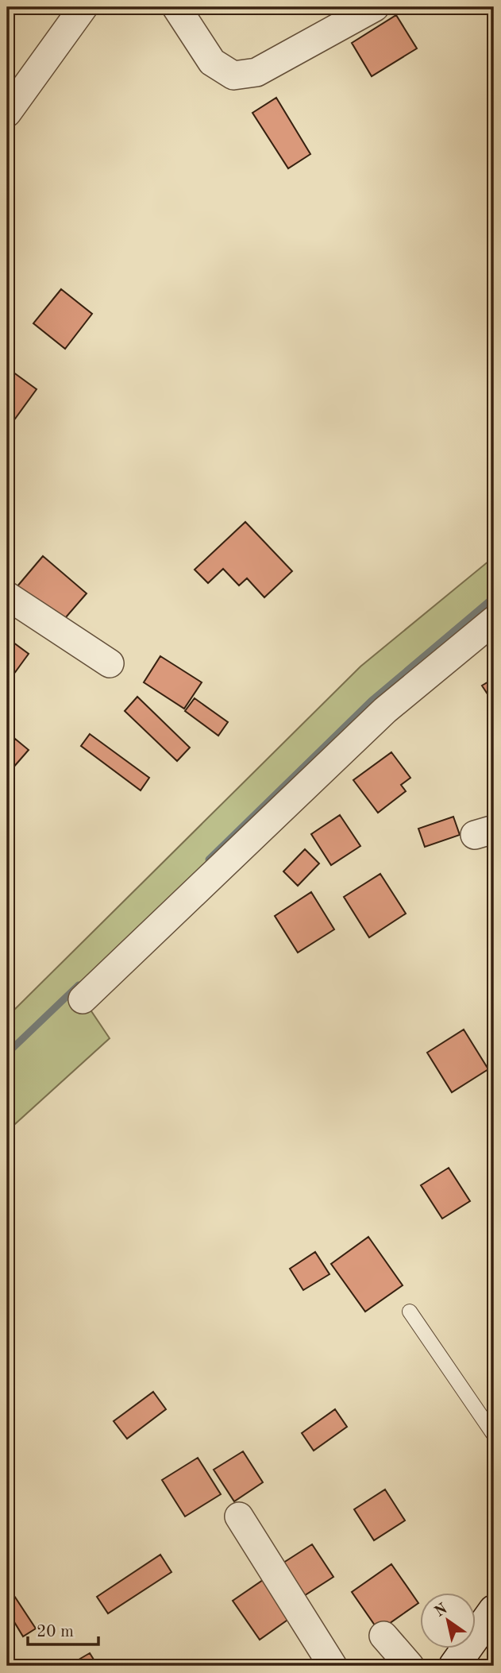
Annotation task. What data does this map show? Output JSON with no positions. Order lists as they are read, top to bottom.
{
  "scale_bar": "20 m",
  "north": "top left"
}
